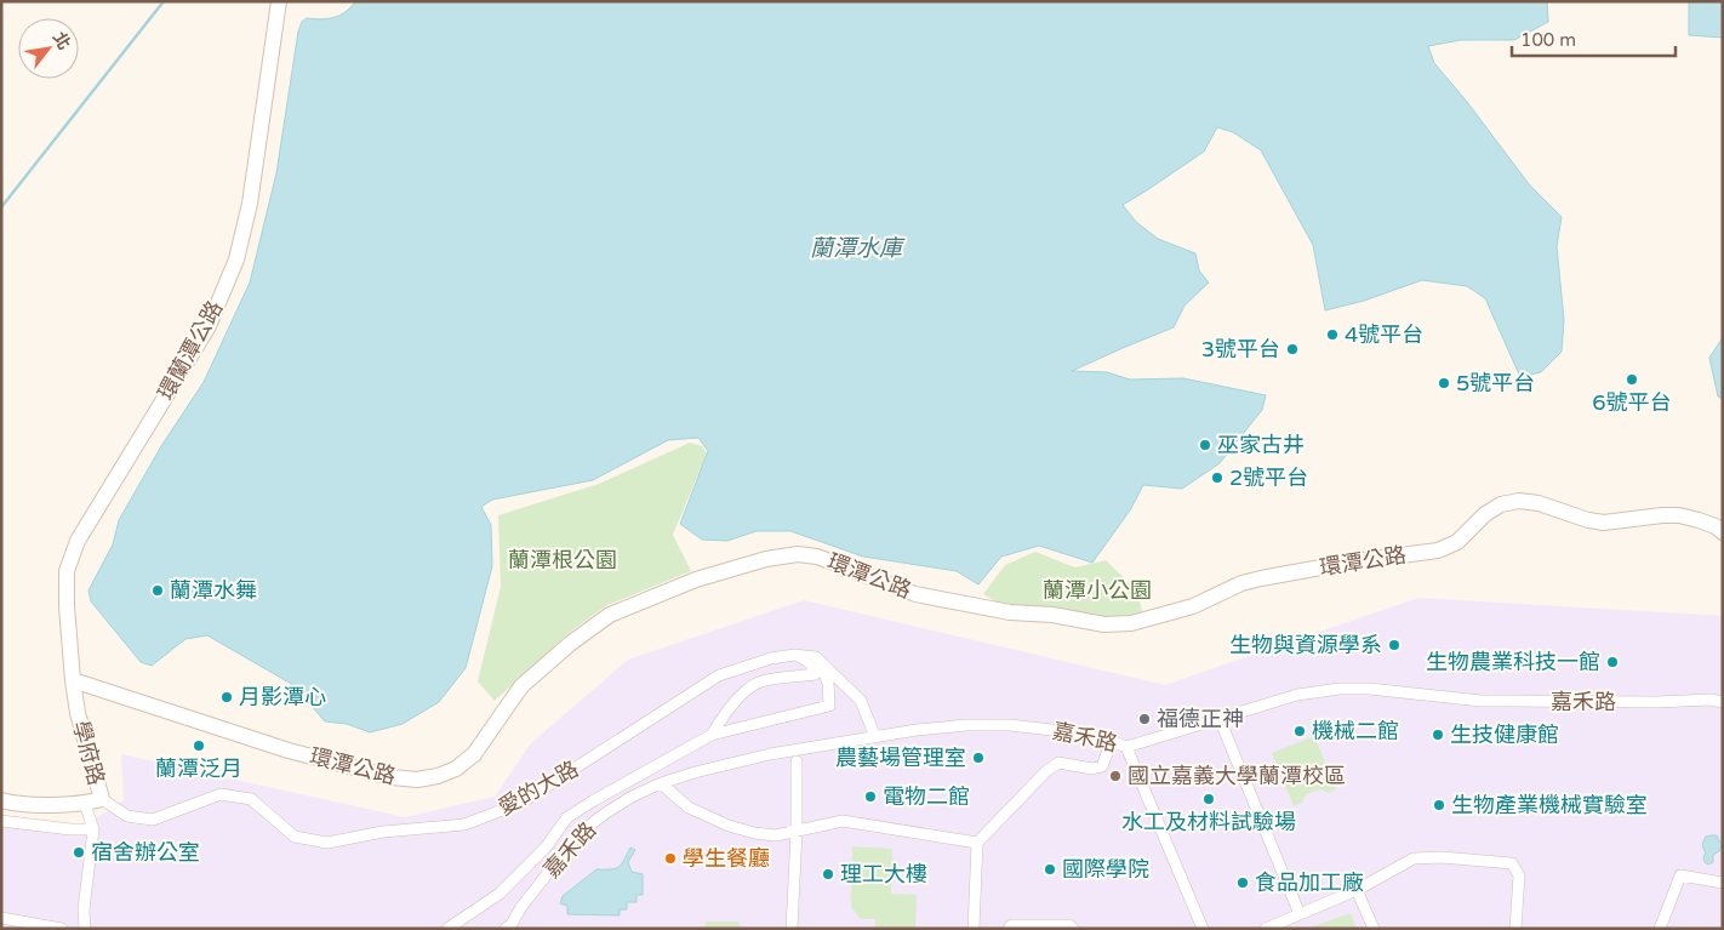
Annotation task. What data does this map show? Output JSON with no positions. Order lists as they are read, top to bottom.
{
  "streets": {
    "street": [
      "環蘭潭公路",
      "環潭公路",
      "嘉禾路",
      "學府路",
      "愛的大路"
    ]
  },
  "crossings": [
    ["環蘭潭公路", "環潭公路"],
    ["環蘭潭公路", "學府路"],
    ["環潭公路", "學府路"],
    ["學府路", "愛的大路"]
  ],
  "water": ["蘭潭水庫"],
  "parks": ["蘭潭根公園", "蘭潭小公園"],
  "places": [
    "4號平台",
    "3號平台",
    "6號平台",
    "5號平台",
    "巫家古井",
    "2號平台",
    "蘭潭水舞",
    "生物與資源學系",
    "生物農業科技一館",
    "月影潭心",
    "福德正神",
    "機械二館",
    "生技健康館",
    "蘭潭泛月",
    "農藝場管理室",
    "國立嘉義大學蘭潭校區",
    "電物二館",
    "水工及材料試驗場",
    "生物產業機械實驗室",
    "宿舍辦公室",
    "學生餐廳",
    "國際學院",
    "理工大樓",
    "食品加工廠"
  ],
  "scale_bar": "100 m",
  "north": "top right"
}
